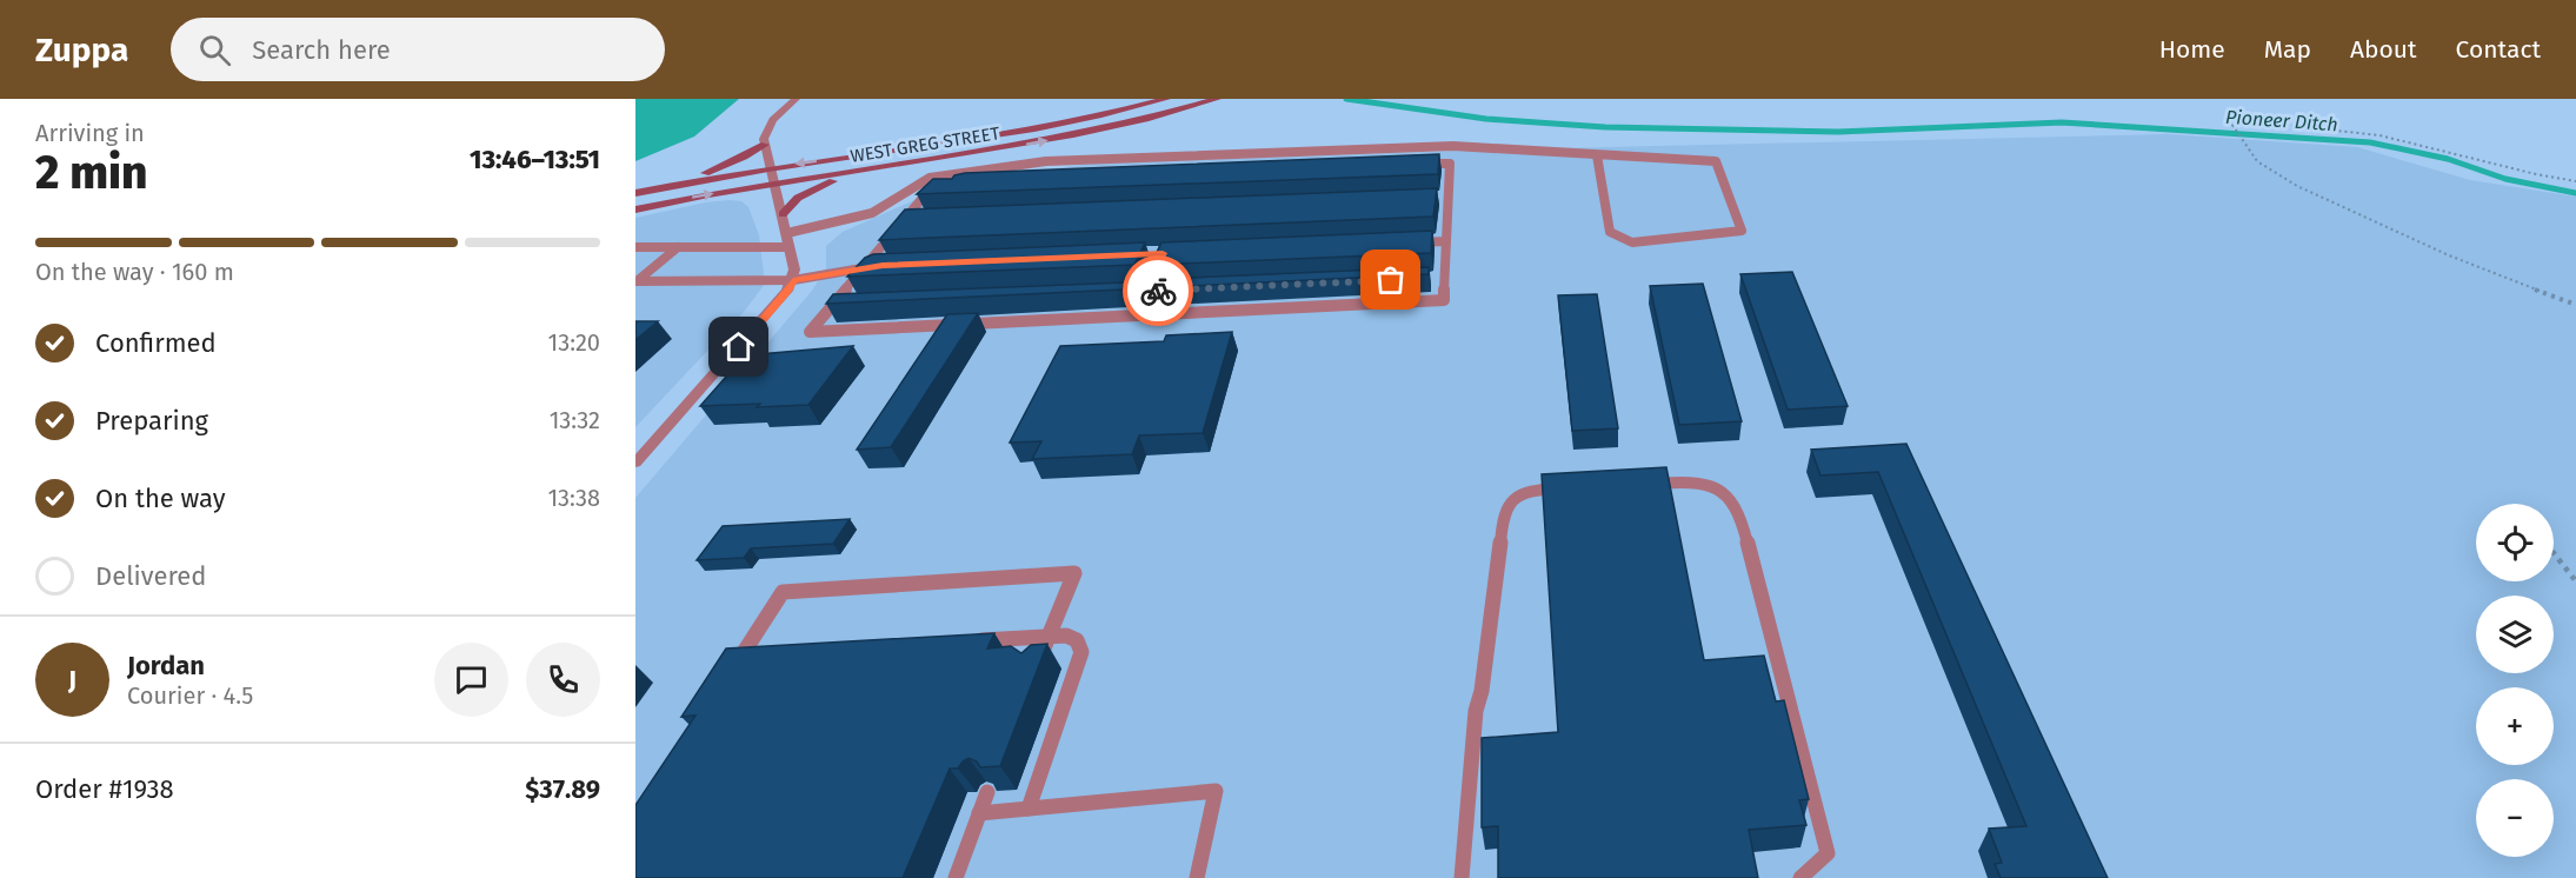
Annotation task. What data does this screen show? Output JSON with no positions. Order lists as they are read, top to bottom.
{
  "streets": {
    "main road": ["WEST GREG STREET"]
  },
  "water": ["Pioneer Ditch"],
  "page": {
    "header": "Zuppa",
    "search": "Search here",
    "nav": [
      "Home",
      "Map",
      "About",
      "Contact"
    ],
    "heading": ["2 min", "Arriving in", "13:46–13:51"],
    "panel": [
      "Jordan",
      "Courier · 4.5",
      "Order #1938",
      "$37.89"
    ],
    "bar": "On the way · 160 m",
    "list": [
      ["Confirmed", "13:20"],
      ["Preparing", "13:32"],
      ["On the way", "13:38"],
      "Delivered"
    ],
    "map_buttons": ["+", "−"],
    "round": "J"
  }
}
